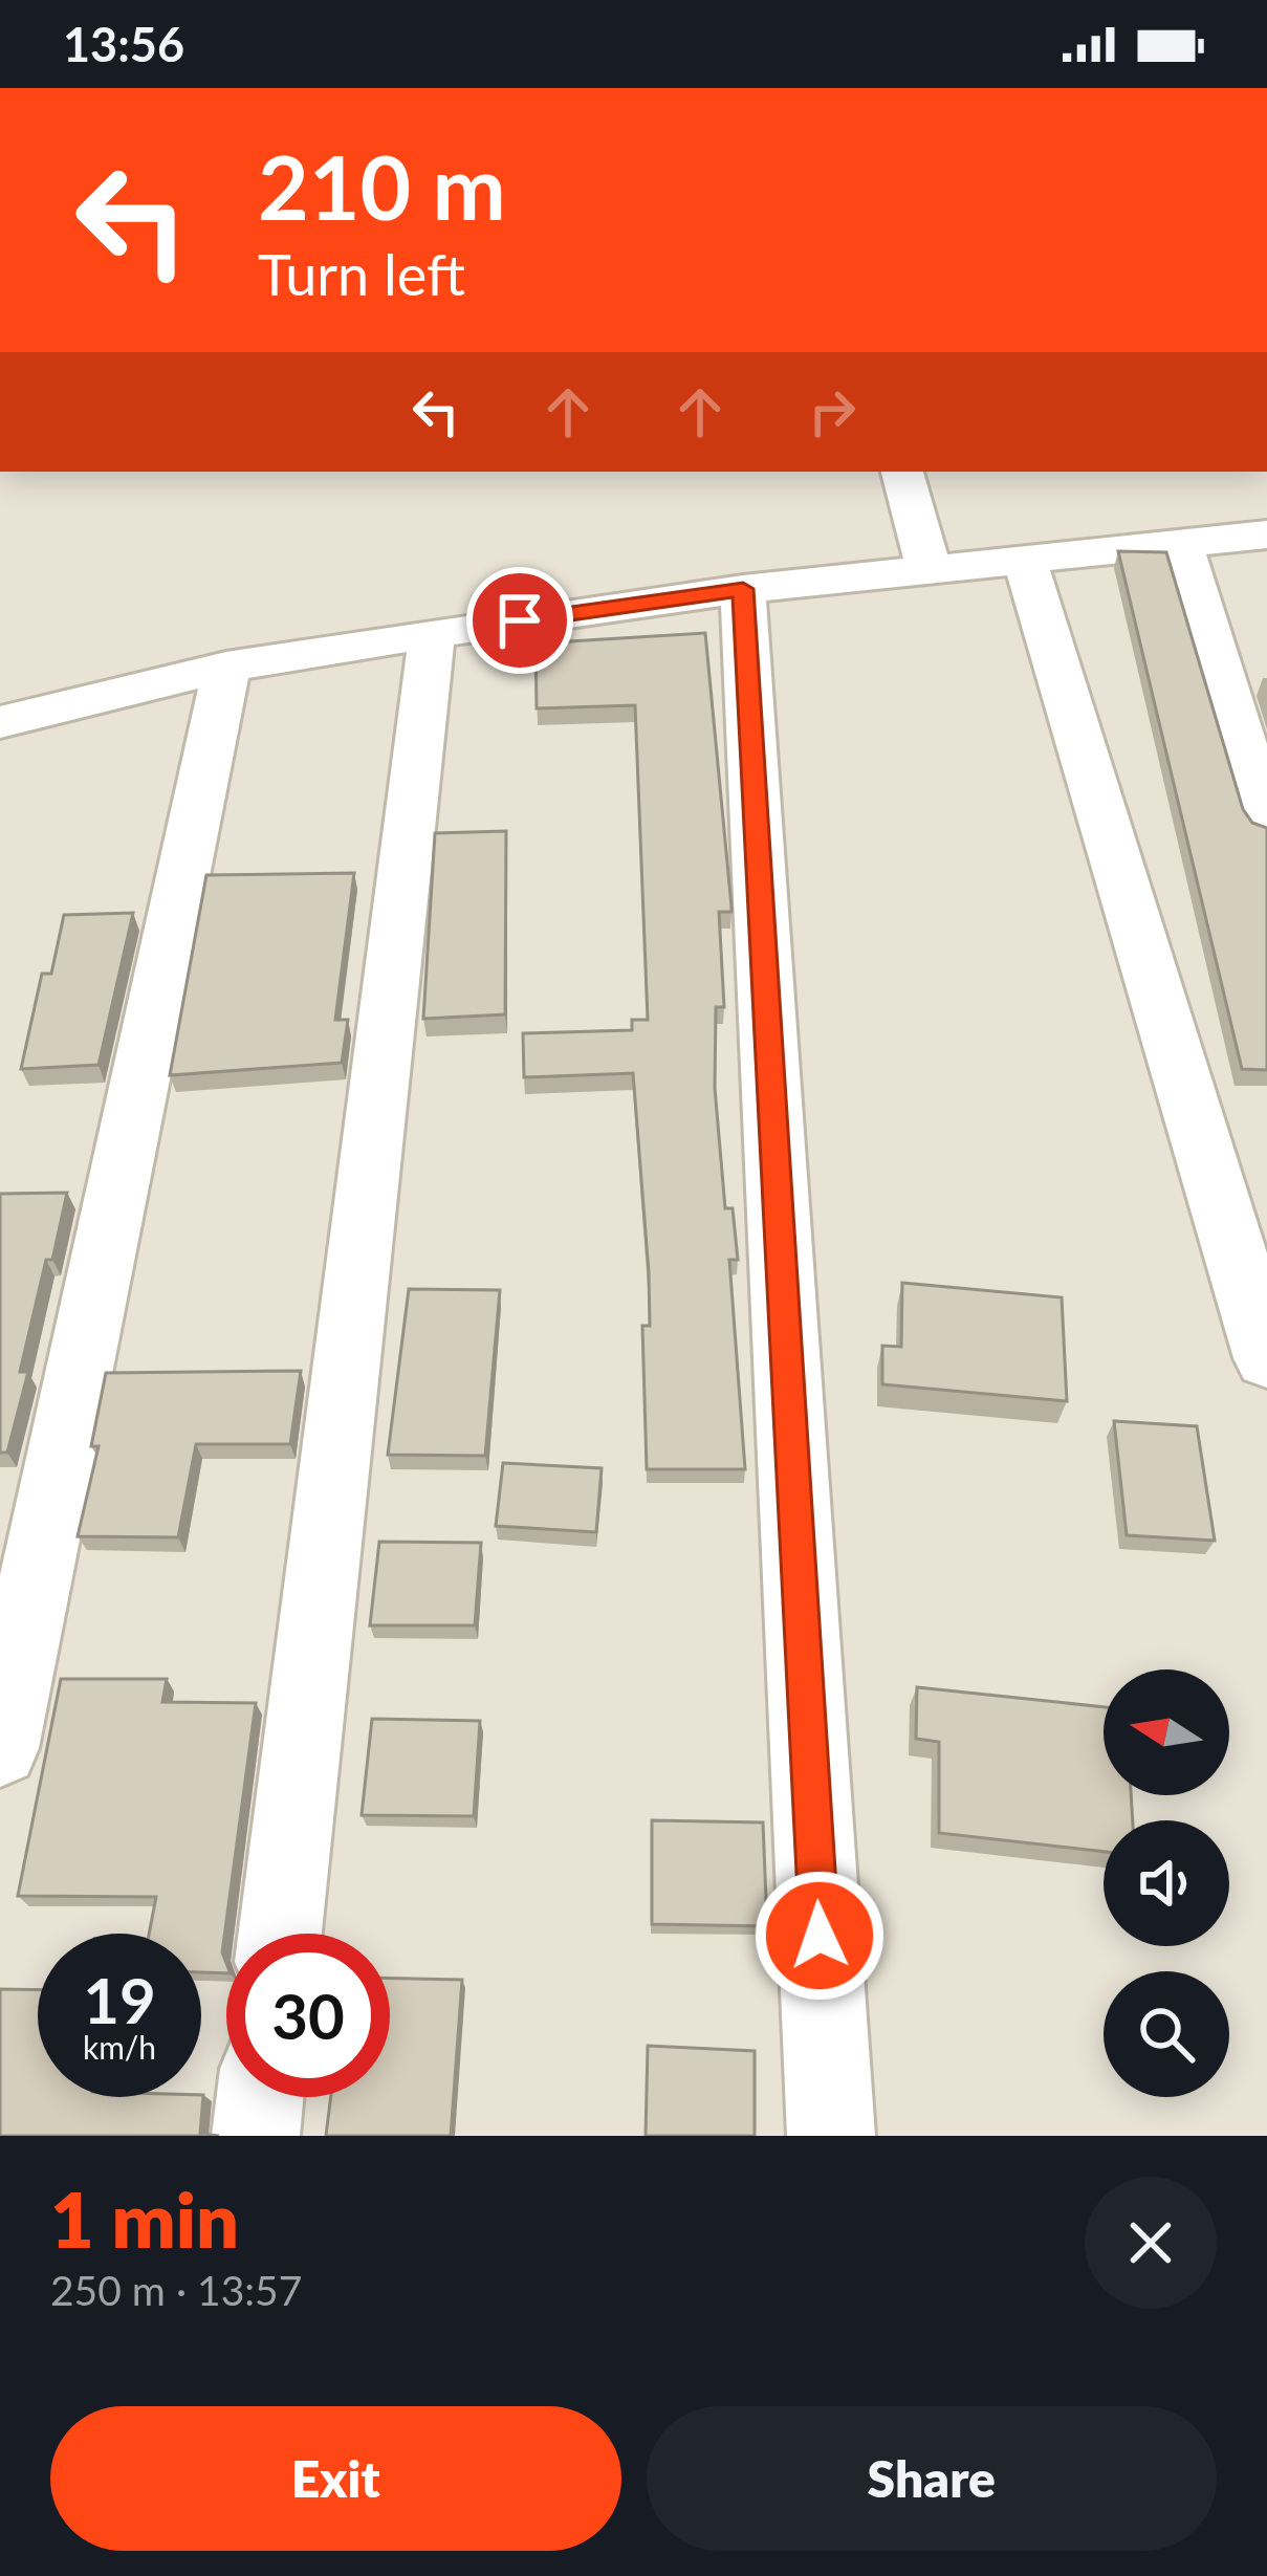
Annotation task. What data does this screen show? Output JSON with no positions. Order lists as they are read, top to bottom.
{
  "north": "left",
  "page": {
    "status": "13:56",
    "turn": ["210 m", "Turn left"],
    "speed": "19 km/h",
    "limit": "30",
    "heading": ["1 min", "250 m · 13:57"],
    "buttons": ["Exit", "Share"]
  }
}
